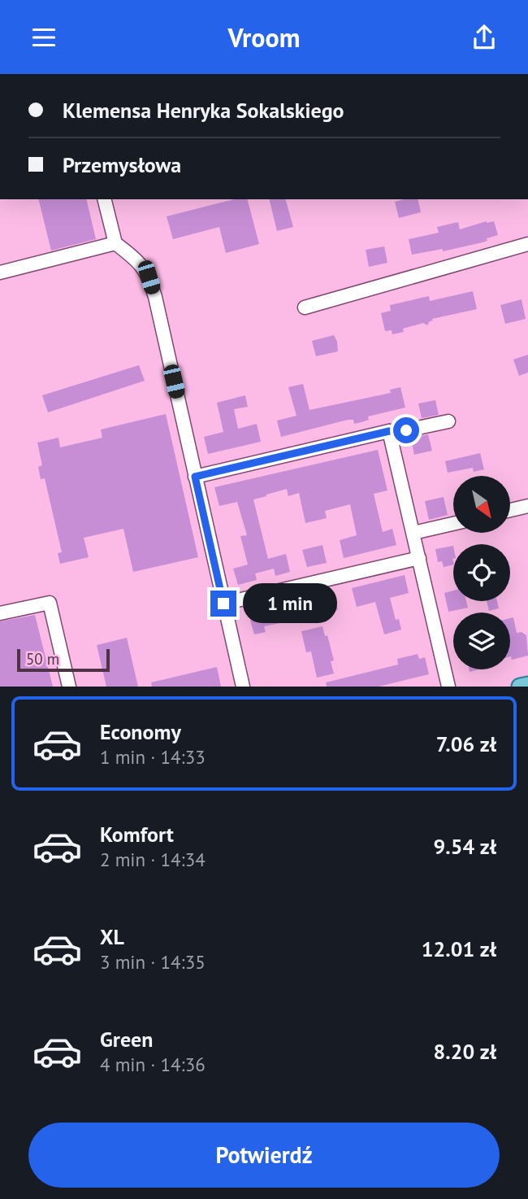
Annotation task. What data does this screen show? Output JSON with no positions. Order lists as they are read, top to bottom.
{
  "scale_bar": "50 m",
  "north": "bottom right",
  "page": {
    "header": "Vroom",
    "banner": ["Klemensa Henryka Sokalskiego", "Przemysłowa"],
    "bubble": "1 min",
    "scale": "50 m",
    "list": [
      {
        "name": "Economy",
        "note": "1 min · 14:33",
        "value": "7.06 zł"
      },
      {
        "name": "Komfort",
        "note": "2 min · 14:34",
        "value": "9.54 zł"
      },
      {
        "name": "XL",
        "note": "3 min · 14:35",
        "value": "12.01 zł"
      },
      {
        "name": "Green",
        "note": "4 min · 14:36",
        "value": "8.20 zł"
      }
    ],
    "buttons": "Potwierdź"
  }
}
